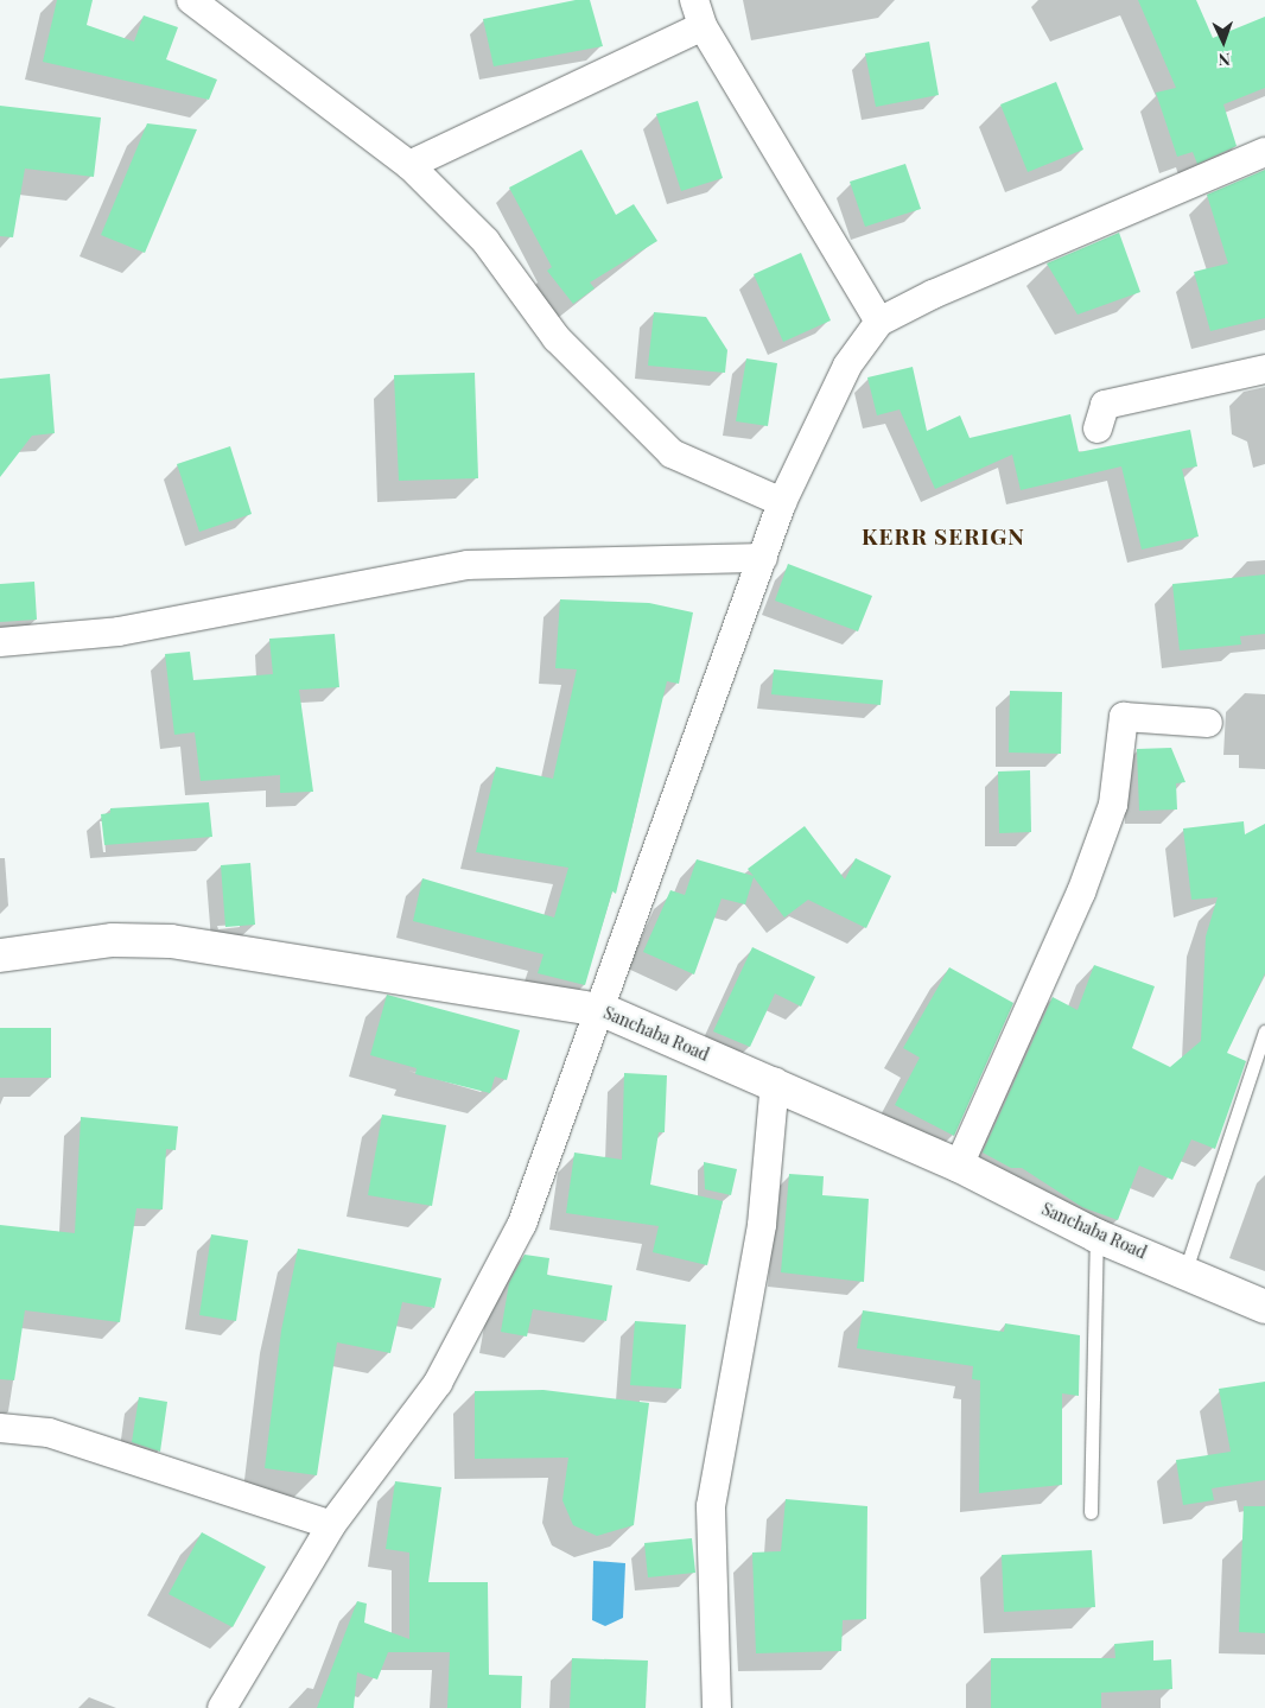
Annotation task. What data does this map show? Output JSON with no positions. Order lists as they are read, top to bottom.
{
  "streets": {
    "street": ["Sanchaba Road"]
  },
  "districts": ["KERR SERIGN"],
  "north": "bottom"
}
